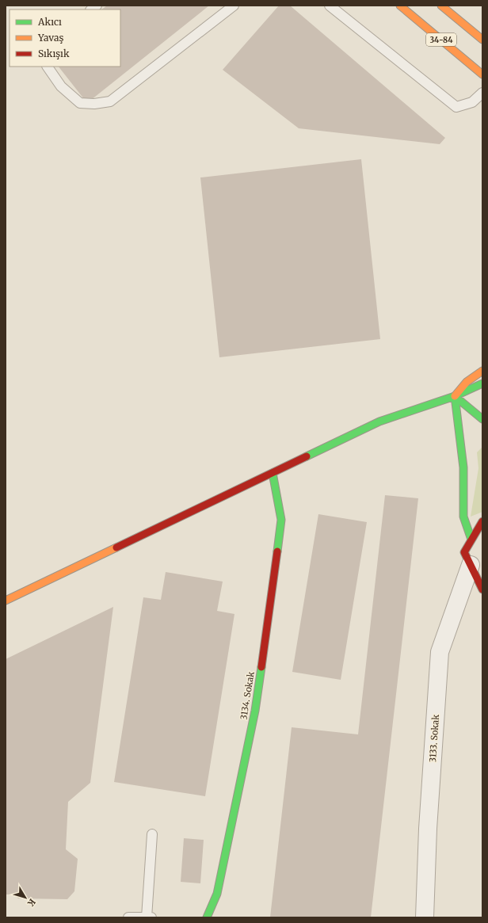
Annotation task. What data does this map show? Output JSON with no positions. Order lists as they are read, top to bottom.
{
  "streets": {
    "main road": ["34-84", "3134. Sokak"],
    "street": ["3133. Sokak"]
  },
  "legend": ["Akıcı", "Yavaş", "Sıkışık"],
  "north": "bottom right"
}
